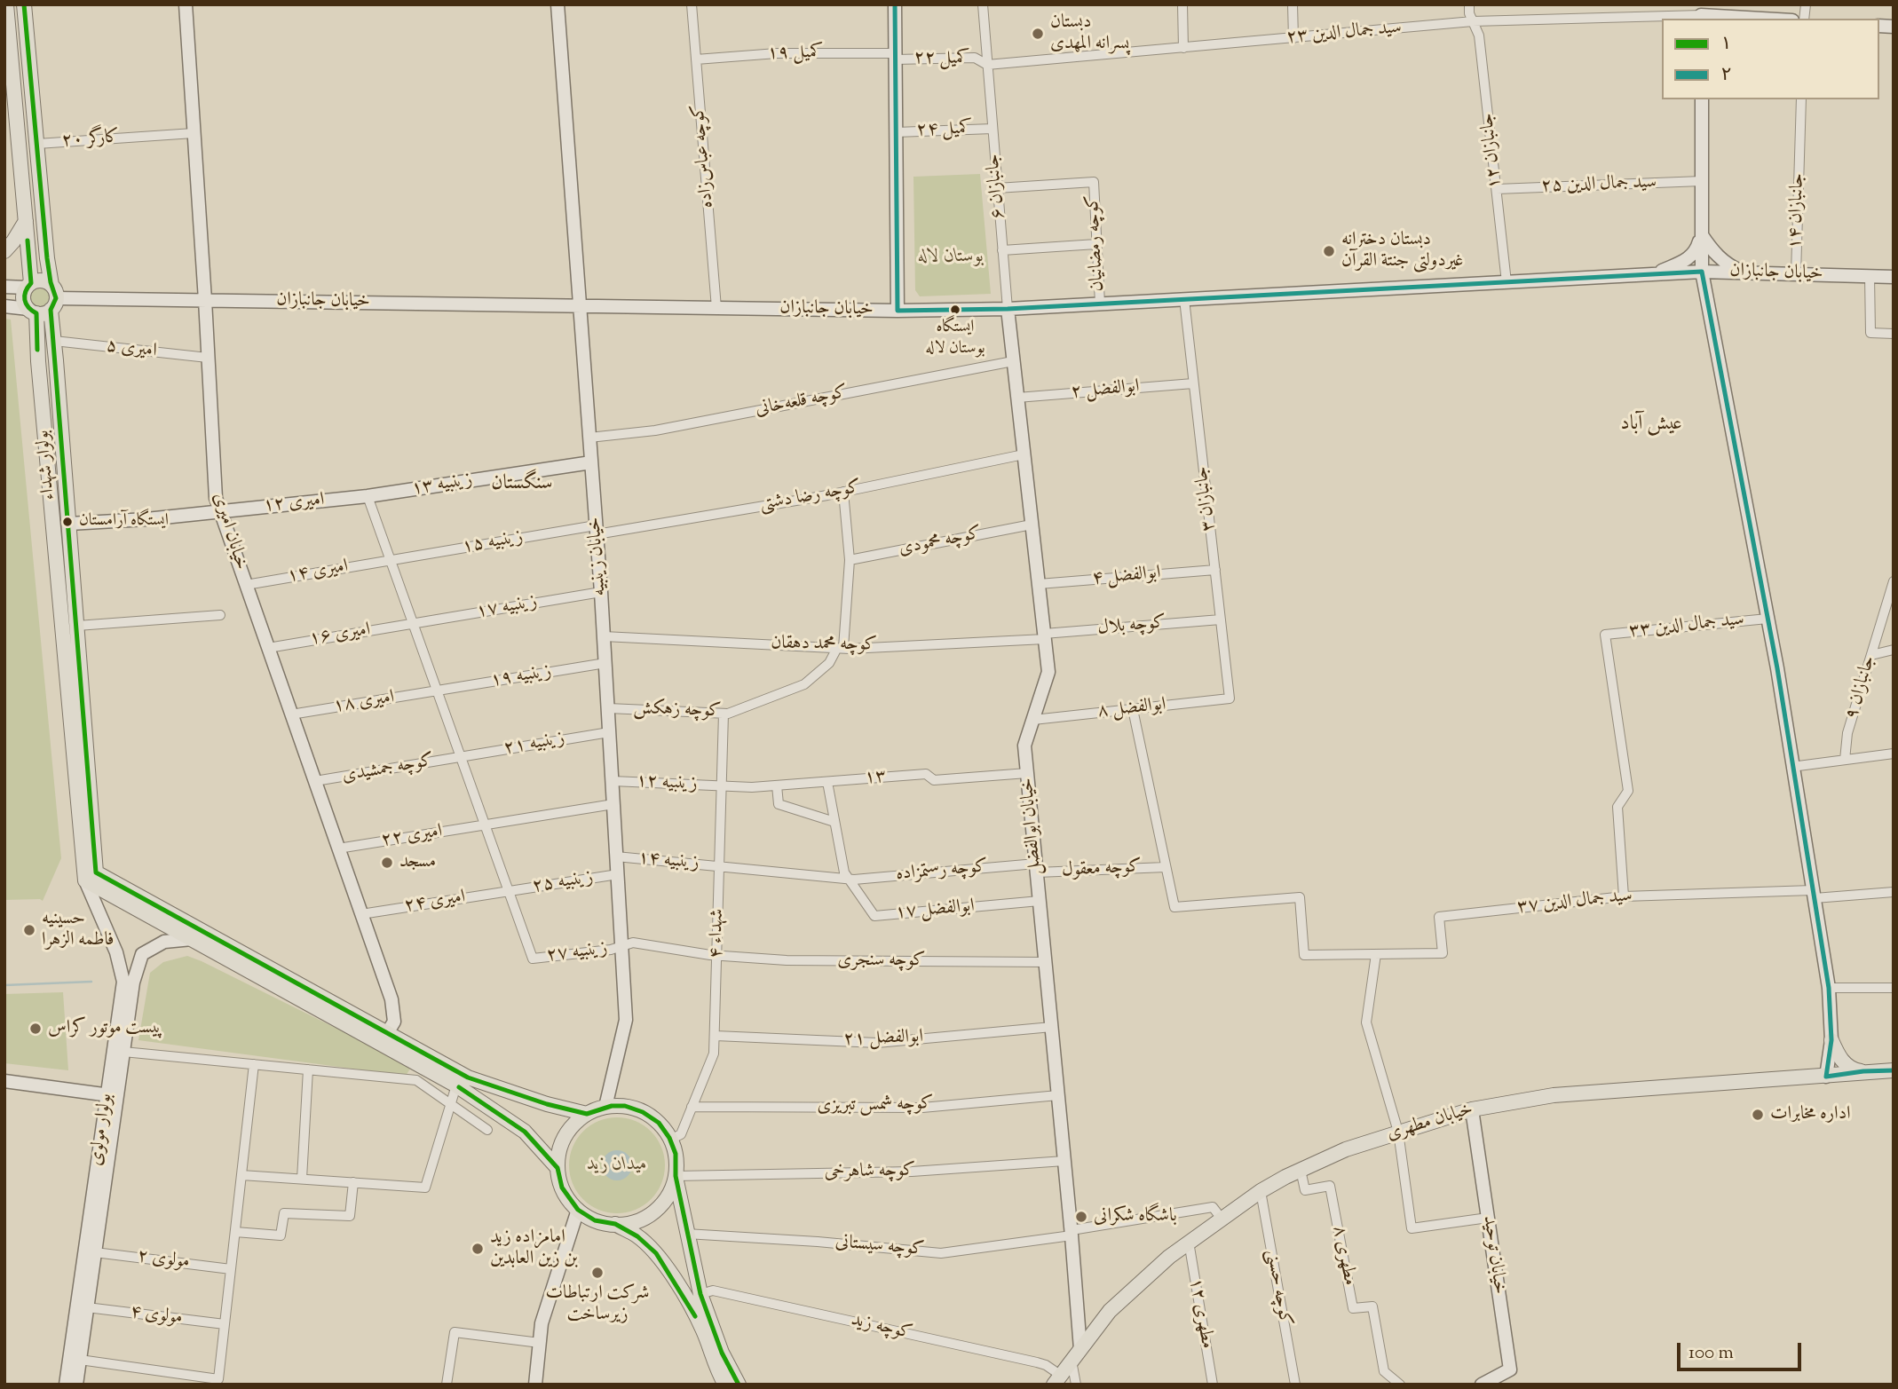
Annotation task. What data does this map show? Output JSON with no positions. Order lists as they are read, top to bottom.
{
  "streets": {
    "main road": ["بولوار شهداء", "خیابان مطهری"],
    "street": [
      "سید جمال الدین ۲۳",
      "کمیل ۱۹",
      "کمیل ۲۲",
      "کمیل ۲۴",
      "کارگر ۲۰",
      "جانبازان ۱۲",
      "کوچه عباس‌زاده",
      "سید جمال الدین ۲۵",
      "جانبازان ۶",
      "جانبازان ۱۴",
      "کوچه رمضانیان",
      "خیابان جانبازان",
      "امیری ۵",
      "ابوالفضل ۲",
      "کوچه قلعه‌خانی",
      "زینبیه ۱۳",
      "کوچه رضا دشتی",
      "جانبازان ۳",
      "امیری ۱۲",
      "خیابان امیری",
      "کوچه محمودی",
      "زینبیه ۱۵",
      "خیابان زینبیه",
      "امیری ۱۴",
      "ابوالفضل ۴",
      "زینبیه ۱۷",
      "کوچه بلال",
      "سید جمال الدین ۳۳",
      "امیری ۱۶",
      "کوچه محمد دهقان",
      "زینبیه ۱۹",
      "جانبازان ۹",
      "امیری ۱۸",
      "ابوالفضل ۸",
      "کوچه زهکش",
      "زینبیه ۲۱",
      "کوچه جمشیدی",
      "۱۳",
      "زینبیه ۱۲",
      "خیابان ابوالفضل",
      "امیری ۲۲",
      "زینبیه ۱۴",
      "کوچه معقول",
      "کوچه رستمزاده",
      "زینبیه ۲۵",
      "امیری ۲۴",
      "سید جمال الدین ۳۷",
      "ابوالفضل ۱۷",
      "شهداء ۴",
      "زینبیه ۲۷",
      "کوچه سنجری",
      "ابوالفضل ۲۱",
      "کوچه شمس تبریزی",
      "بولوار مولوی",
      "کوچه شاهرخی",
      "کوچه سیستانی",
      "خیابان توحید",
      "مطهری ۸",
      "مولوی ۲",
      "کوچه حسنی",
      "مطهری ۱۲",
      "مولوی ۴",
      "کوچه زید"
    ]
  },
  "crossings": [
    ["سید جمال الدین ۲۳", "کمیل ۲۲"],
    ["سید جمال الدین ۲۳", "جانبازان ۱۲"],
    ["سید جمال الدین ۲۳", "جانبازان ۶"],
    ["کمیل ۱۹", "کمیل ۲۲"],
    ["کمیل ۱۹", "کوچه عباس‌زاده"],
    ["کمیل ۲۲", "جانبازان ۶"],
    ["کمیل ۲۴", "جانبازان ۶"],
    ["کارگر ۲۰", "خیابان امیری"],
    ["جانبازان ۱۲", "سید جمال الدین ۲۵"],
    ["جانبازان ۱۲", "خیابان جانبازان"],
    ["کوچه عباس‌زاده", "خیابان جانبازان"],
    ["جانبازان ۶", "کوچه رمضانیان"],
    ["جانبازان ۶", "خیابان جانبازان"],
    ["جانبازان ۶", "خیابان ابوالفضل"],
    ["جانبازان ۱۴", "خیابان جانبازان"],
    ["کوچه رمضانیان", "خیابان جانبازان"],
    ["خیابان جانبازان", "بولوار شهداء"],
    ["خیابان جانبازان", "جانبازان ۳"],
    ["خیابان جانبازان", "خیابان امیری"],
    ["خیابان جانبازان", "خیابان زینبیه"],
    ["خیابان جانبازان", "خیابان ابوالفضل"],
    ["امیری ۵", "بولوار شهداء"],
    ["امیری ۵", "خیابان امیری"],
    ["ابوالفضل ۲", "جانبازان ۳"],
    ["ابوالفضل ۲", "خیابان ابوالفضل"],
    ["کوچه قلعه‌خانی", "خیابان زینبیه"],
    ["کوچه قلعه‌خانی", "خیابان ابوالفضل"],
    ["بولوار شهداء", "امیری ۱۲"],
    ["بولوار شهداء", "خیابان امیری"],
    ["بولوار شهداء", "خیابان زینبیه"],
    ["بولوار شهداء", "شهداء ۴"],
    ["بولوار شهداء", "بولوار مولوی"],
    ["بولوار شهداء", "کوچه شاهرخی"],
    ["زینبیه ۱۳", "امیری ۱۲"],
    ["زینبیه ۱۳", "خیابان زینبیه"],
    ["کوچه رضا دشتی", "زینبیه ۱۵"],
    ["کوچه رضا دشتی", "خیابان زینبیه"],
    ["کوچه رضا دشتی", "خیابان ابوالفضل"],
    ["جانبازان ۳", "ابوالفضل ۴"],
    ["جانبازان ۳", "کوچه بلال"],
    ["جانبازان ۳", "ابوالفضل ۸"],
    ["امیری ۱۲", "خیابان امیری"],
    ["خیابان امیری", "امیری ۱۴"],
    ["خیابان امیری", "امیری ۱۶"],
    ["خیابان امیری", "امیری ۱۸"],
    ["خیابان امیری", "کوچه جمشیدی"],
    ["خیابان امیری", "امیری ۲۲"],
    ["خیابان امیری", "امیری ۲۴"],
    ["کوچه محمودی", "خیابان ابوالفضل"],
    ["زینبیه ۱۵", "خیابان زینبیه"],
    ["زینبیه ۱۵", "امیری ۱۴"],
    ["خیابان زینبیه", "زینبیه ۱۷"],
    ["خیابان زینبیه", "کوچه محمد دهقان"],
    ["خیابان زینبیه", "زینبیه ۱۹"],
    ["خیابان زینبیه", "کوچه زهکش"],
    ["خیابان زینبیه", "زینبیه ۲۱"],
    ["خیابان زینبیه", "زینبیه ۱۲"],
    ["خیابان زینبیه", "امیری ۲۲"],
    ["خیابان زینبیه", "زینبیه ۱۴"],
    ["خیابان زینبیه", "زینبیه ۲۵"],
    ["خیابان زینبیه", "شهداء ۴"],
    ["خیابان زینبیه", "زینبیه ۲۷"],
    ["خیابان زینبیه", "کوچه شاهرخی"],
    ["ابوالفضل ۴", "خیابان ابوالفضل"],
    ["زینبیه ۱۷", "امیری ۱۶"],
    ["کوچه بلال", "کوچه محمد دهقان"],
    ["کوچه بلال", "خیابان ابوالفضل"],
    ["سید جمال الدین ۳۳", "سید جمال الدین ۳۷"],
    ["کوچه محمد دهقان", "کوچه زهکش"],
    ["کوچه محمد دهقان", "خیابان ابوالفضل"],
    ["زینبیه ۱۹", "امیری ۱۸"],
    ["ابوالفضل ۸", "خیابان ابوالفضل"],
    ["کوچه زهکش", "شهداء ۴"],
    ["زینبیه ۲۱", "کوچه جمشیدی"],
    ["۱۳", "زینبیه ۱۲"],
    ["۱۳", "خیابان ابوالفضل"],
    ["۱۳", "شهداء ۴"],
    ["زینبیه ۱۲", "شهداء ۴"],
    ["خیابان ابوالفضل", "کوچه معقول"],
    ["خیابان ابوالفضل", "کوچه رستمزاده"],
    ["خیابان ابوالفضل", "ابوالفضل ۱۷"],
    ["خیابان ابوالفضل", "کوچه سنجری"],
    ["خیابان ابوالفضل", "ابوالفضل ۲۱"],
    ["خیابان ابوالفضل", "کوچه شمس تبریزی"],
    ["خیابان ابوالفضل", "خیابان مطهری"],
    ["خیابان ابوالفضل", "کوچه شاهرخی"],
    ["خیابان ابوالفضل", "کوچه سیستانی"],
    ["زینبیه ۱۴", "کوچه رستمزاده"],
    ["زینبیه ۱۴", "ابوالفضل ۱۷"],
    ["زینبیه ۱۴", "شهداء ۴"],
    ["کوچه معقول", "کوچه رستمزاده"],
    ["کوچه رستمزاده", "ابوالفضل ۱۷"],
    ["زینبیه ۲۵", "امیری ۲۴"],
    ["زینبیه ۲۵", "زینبیه ۲۷"],
    ["امیری ۲۴", "زینبیه ۲۷"],
    ["شهداء ۴", "زینبیه ۲۷"],
    ["شهداء ۴", "کوچه سنجری"],
    ["شهداء ۴", "ابوالفضل ۲۱"],
    ["شهداء ۴", "کوچه شمس تبریزی"],
    ["شهداء ۴", "کوچه شاهرخی"],
    ["زینبیه ۲۷", "کوچه سنجری"],
    ["خیابان مطهری", "کوچه سیستانی"],
    ["خیابان مطهری", "خیابان توحید"],
    ["خیابان مطهری", "مطهری ۸"],
    ["خیابان مطهری", "کوچه حسنی"],
    ["خیابان مطهری", "مطهری ۱۲"],
    ["خیابان مطهری", "کوچه زید"],
    ["بولوار مولوی", "مولوی ۲"],
    ["بولوار مولوی", "مولوی ۴"]
  ],
  "districts": ["عیش آباد", "سنگستان"],
  "parks": ["بوستان لاله", "میدان زید"],
  "places": [
    "دبستان پسرانه المهدی",
    "دبستان دخترانه غیردولتی جنتة القرآن",
    "ایستگاه بوستان لاله",
    "ایستگاه آرامستان",
    "مسجد",
    "حسینیه فاطمه الزهرا",
    "پیست موتور کراس",
    "اداره مخابرات",
    "باشگاه شکرانی",
    "امامزاده زید بن زین العابدین",
    "شرکت ارتباطات زیرساخت"
  ],
  "lines": ["transit line ۱", "transit line ۲"],
  "legend": ["۱", "۲"],
  "scale_bar": "100 m"
}
